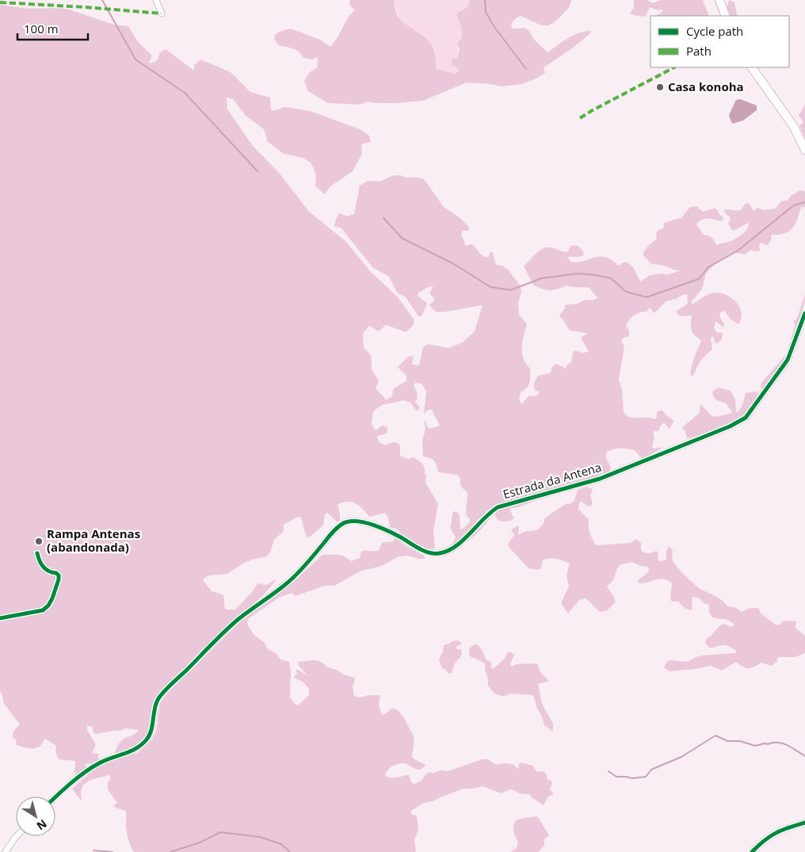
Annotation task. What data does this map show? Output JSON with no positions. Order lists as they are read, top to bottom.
{
  "streets": {
    "street": ["Estrada da Antena"]
  },
  "places": ["Casa konoha", "Rampa Antenas (abandonada)"],
  "legend": ["Cycle path", "Path"],
  "scale_bar": "100 m",
  "north": "bottom right"
}
